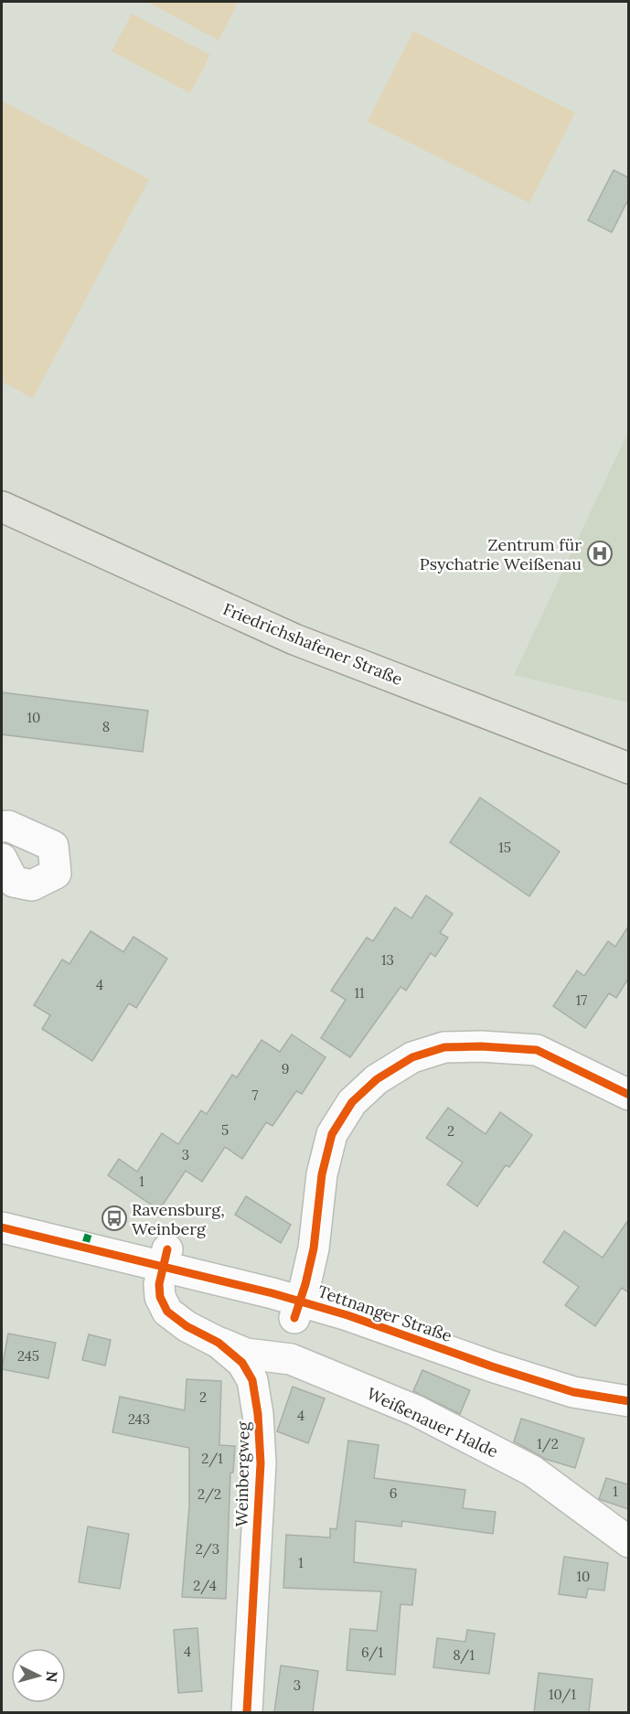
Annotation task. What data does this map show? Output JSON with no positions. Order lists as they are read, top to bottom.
{
  "streets": {
    "main road": ["Friedrichshafener Straße"],
    "street": ["Tettnanger Straße", "Weißenauer Halde", "Weinbergweg"]
  },
  "crossings": [
    ["Tettnanger Straße", "Weinbergweg"],
    ["Weißenauer Halde", "Weinbergweg"]
  ],
  "places": {
    "hospital": ["Zentrum für Psychatrie Weißenau"],
    "bus stop": ["Ravensburg, Weinberg"]
  },
  "house_numbers": [
    "10",
    "8",
    "15",
    "13",
    "4",
    "11",
    "17",
    "9",
    "7",
    "5",
    "2",
    "3",
    "1",
    "245",
    "2",
    "4",
    "243",
    "1/2",
    "2/1",
    "1",
    "6",
    "2/2",
    "2/3",
    "1",
    "10",
    "2/4",
    "4",
    "6/1",
    "8/1",
    "3",
    "10/1"
  ],
  "north": "right"
}
